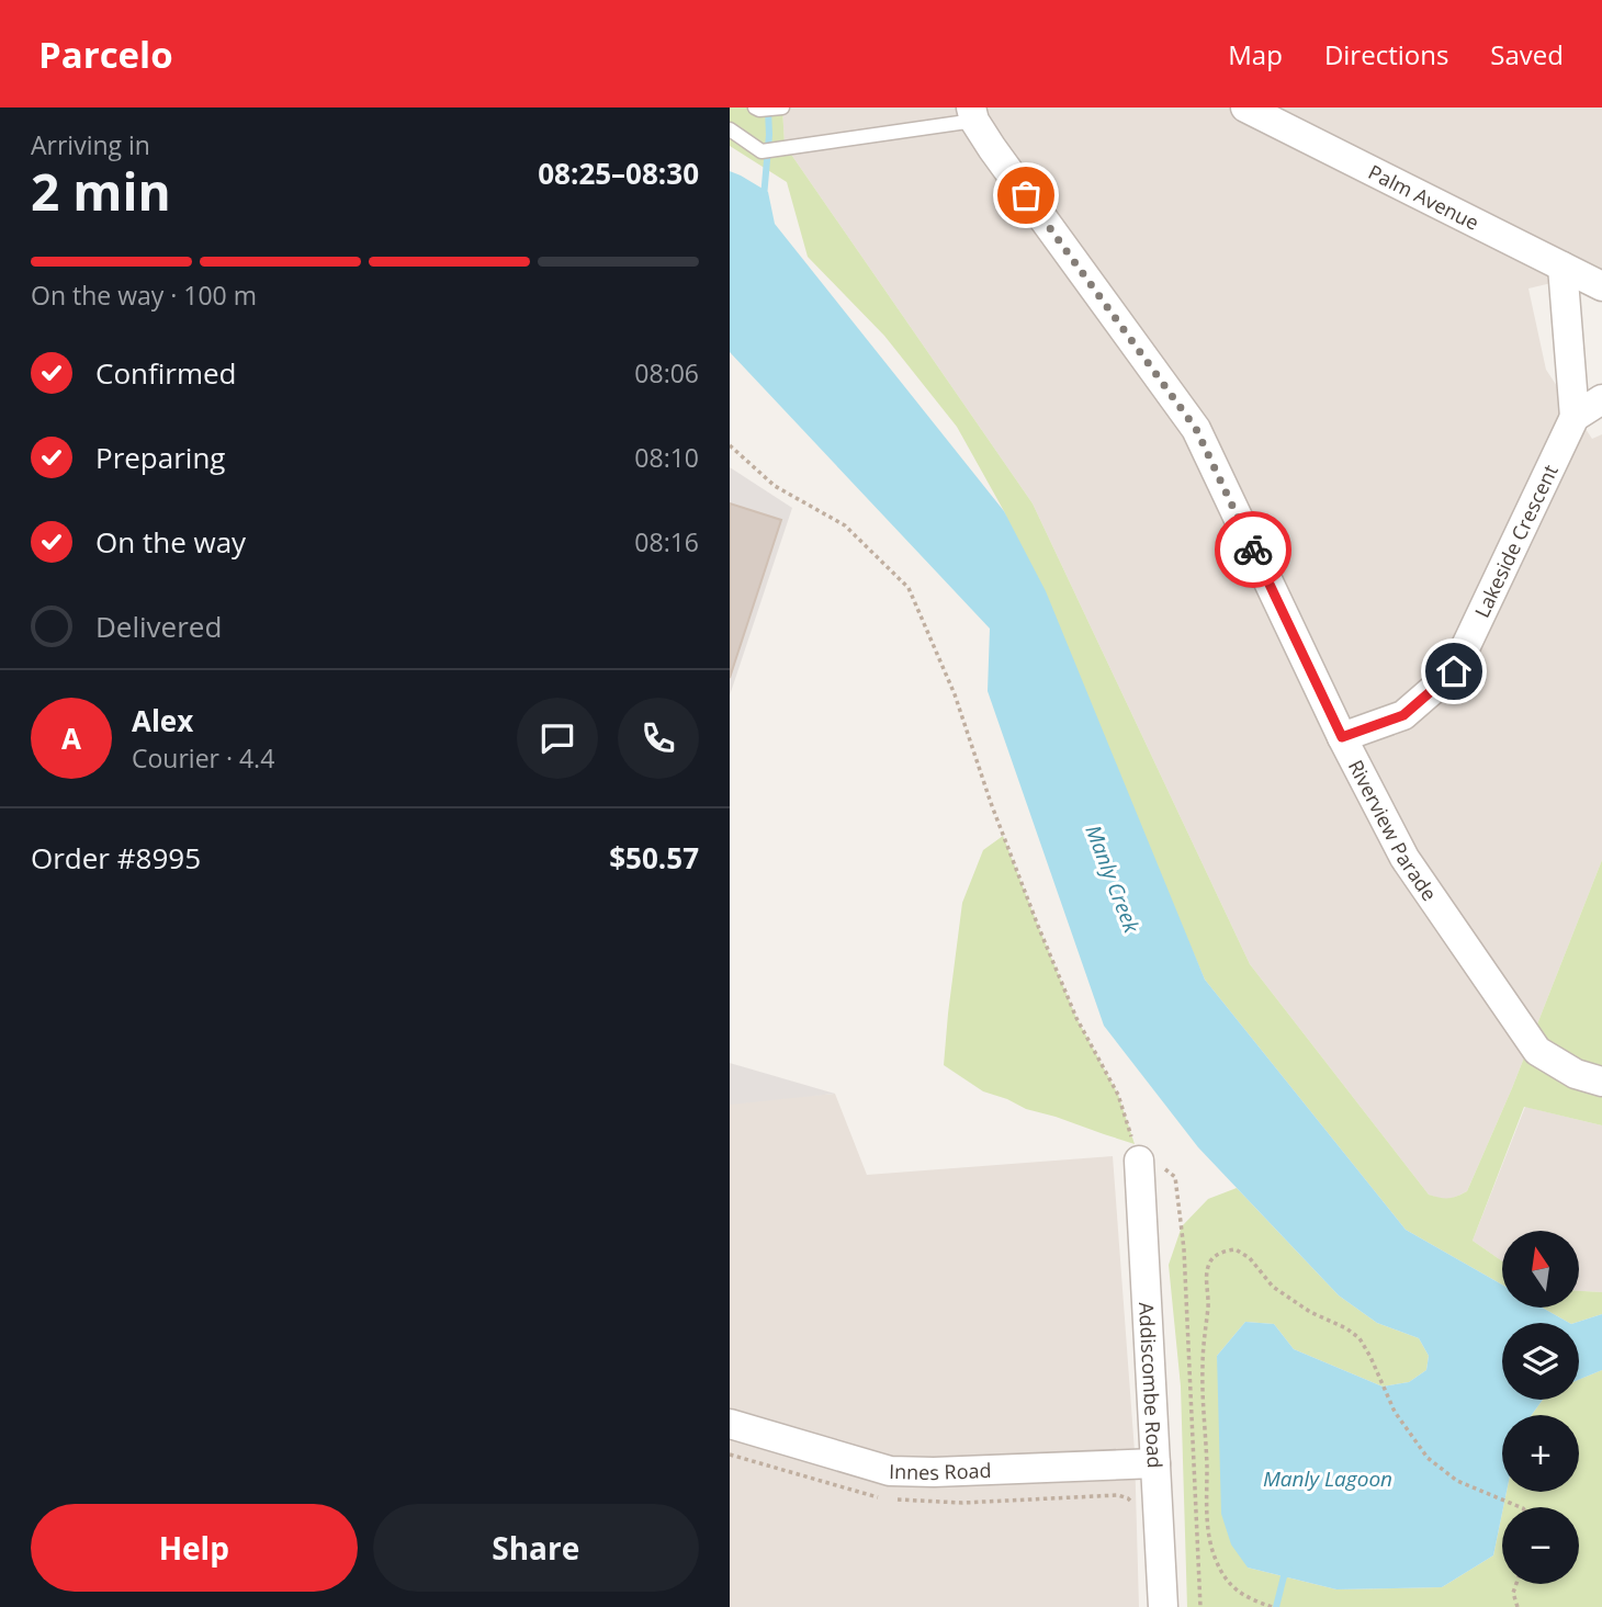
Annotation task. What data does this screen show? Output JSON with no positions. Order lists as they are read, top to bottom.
{
  "streets": {
    "street": [
      "Palm Avenue",
      "Lakeside Crescent",
      "Riverview Parade",
      "Addiscombe Road",
      "Innes Road"
    ]
  },
  "crossings": [
    ["Palm Avenue", "Lakeside Crescent"],
    ["Lakeside Crescent", "Riverview Parade"],
    ["Addiscombe Road", "Innes Road"]
  ],
  "water": ["Manly Creek", "Manly Lagoon"],
  "north": "top",
  "page": {
    "header": "Parcelo",
    "nav": ["Map", "Directions", "Saved"],
    "heading": ["2 min", "Arriving in", "08:25–08:30"],
    "panel": [
      "Alex",
      "Courier · 4.4",
      "Order #8995",
      "$50.57"
    ],
    "bar": "On the way · 100 m",
    "list": [
      ["Confirmed", "08:06"],
      ["Preparing", "08:10"],
      ["On the way", "08:16"],
      "Delivered"
    ],
    "round": "A",
    "map_buttons": ["+", "−"],
    "buttons": ["Help", "Share"]
  }
}
